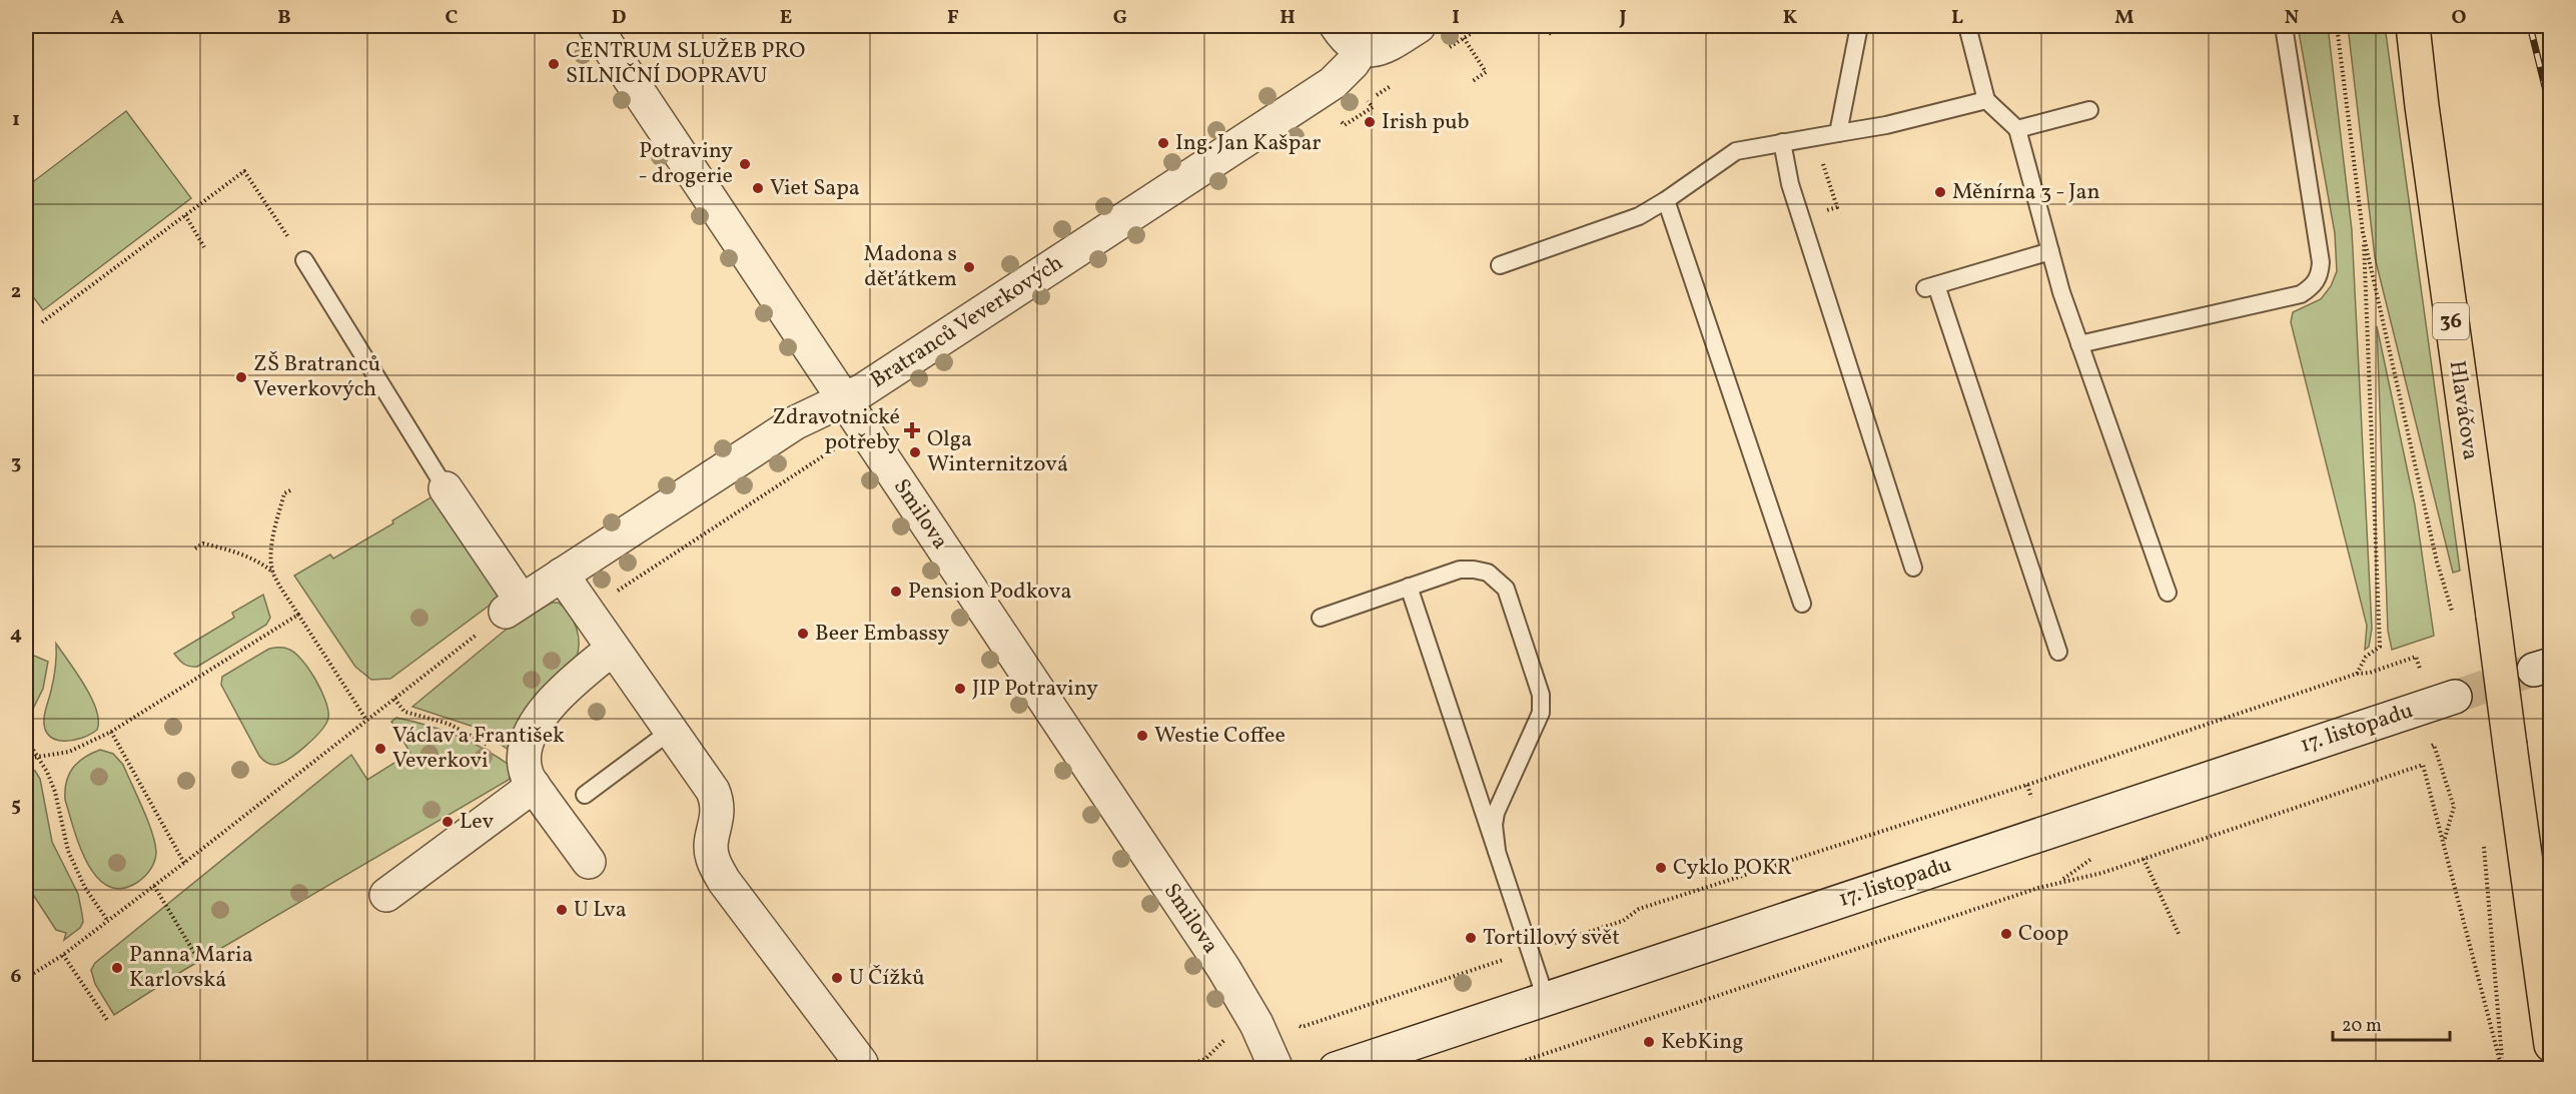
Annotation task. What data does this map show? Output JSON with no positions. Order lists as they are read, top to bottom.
{
  "streets": {
    "main road": ["36", "Hlaváčova"],
    "street": ["Bratranců Veverkových", "Smilova", "17. listopadu"]
  },
  "crossings": [
    ["Bratranců Veverkových", "Smilova"]
  ],
  "places": {
    "other": [
      "CENTRUM SLUŽEB PRO SILNIČNÍ DOPRAVU",
      "Irish pub",
      "Ing. Jan Kašpar",
      "Potraviny - drogerie",
      "Viet Sapa",
      "Měnírna 3 - Jan",
      "Madona s děťátkem",
      "ZŠ Bratranců Veverkových",
      "Olga Winternitzová",
      "Pension Podkova",
      "Beer Embassy",
      "JIP Potraviny",
      "Westie Coffee",
      "Václav a František Veverkovi",
      "Lev",
      "Cyklo POKR",
      "U Lva",
      "Coop",
      "Tortillový svět",
      "Panna Maria Karlovská",
      "U Čížků",
      "KebKing"
    ],
    "health": ["Zdravotnické potřeby"]
  },
  "scale_bar": "20 m",
  "grid": {
    "columns": [
      "A",
      "B",
      "C",
      "D",
      "E",
      "F",
      "G",
      "H",
      "I",
      "J",
      "K",
      "L",
      "M",
      "N",
      "O"
    ],
    "rows": [
      "1",
      "2",
      "3",
      "4",
      "5",
      "6"
    ]
  }
}
